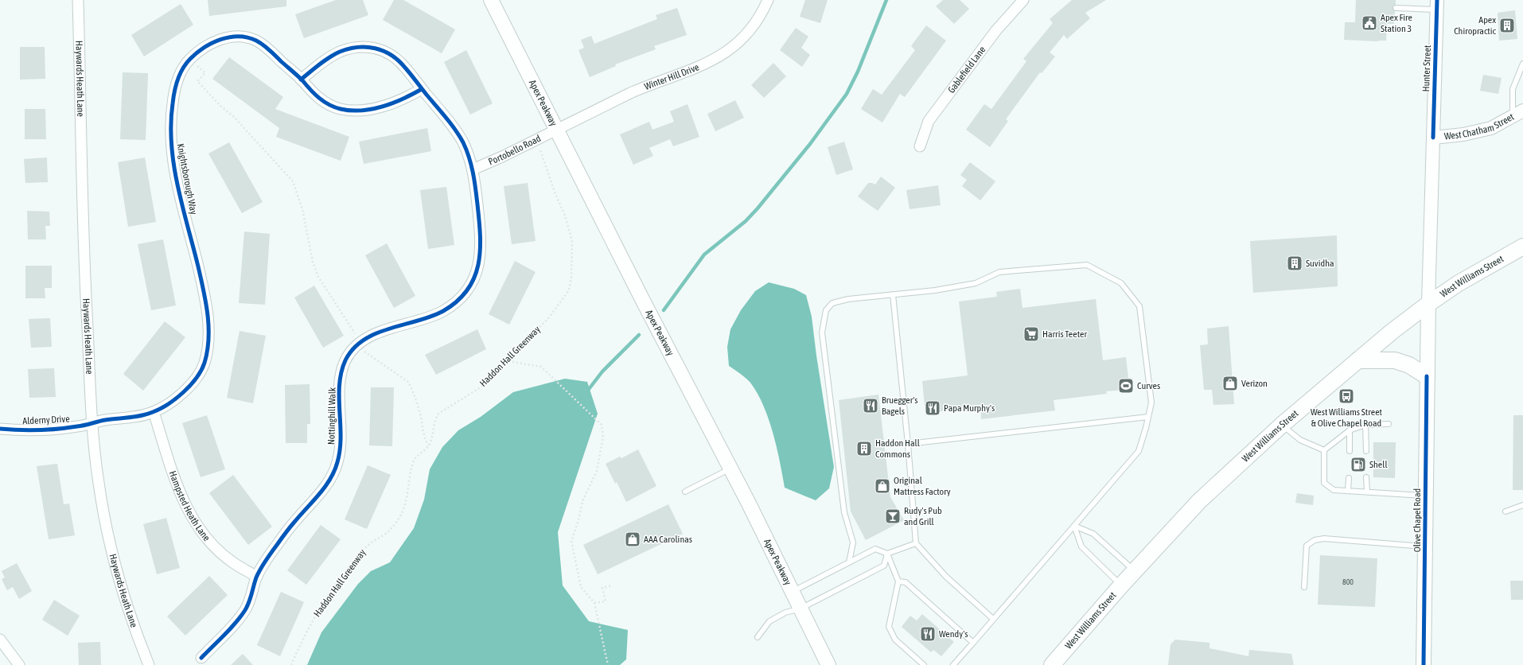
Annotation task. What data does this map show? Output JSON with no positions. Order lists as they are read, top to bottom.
{
  "streets": {
    "main road": ["Apex Peakway", "West Williams Street", "Olive Chapel Road"],
    "street": [
      "Hunter Street",
      "Gablefield Lane",
      "Winter Hill Drive",
      "Haywards Heath Lane",
      "West Chatham Street",
      "Portobello Road",
      "Knightsborough Way",
      "Nottinghill Walk",
      "Alderny Drive",
      "Hampsted Heath Lane"
    ],
    "path": ["Haddon Hall Greenway"]
  },
  "crossings": [
    ["Hunter Street", "West Chatham Street"],
    ["Hunter Street", "West Williams Street"],
    ["Hunter Street", "Olive Chapel Road"],
    ["Winter Hill Drive", "Apex Peakway"],
    ["Winter Hill Drive", "Portobello Road"],
    ["Haywards Heath Lane", "Knightsborough Way"],
    ["Haywards Heath Lane", "Alderny Drive"],
    ["Apex Peakway", "Portobello Road"],
    ["Portobello Road", "Nottinghill Walk"],
    ["Knightsborough Way", "Alderny Drive"],
    ["Knightsborough Way", "Hampsted Heath Lane"],
    ["West Williams Street", "Olive Chapel Road"],
    ["Nottinghill Walk", "Hampsted Heath Lane"]
  ],
  "places": {
    "public building": ["Apex Fire Station 3"],
    "building": ["Apex Chiropractic", "Suvidha", "Haddon Hall Commons"],
    "supermarket": ["Harris Teeter"],
    "shop": ["Verizon", "Original Mattress Factory", "AAA Carolinas"],
    "sports": ["Curves"],
    "bus stop": ["West Williams Street & Olive Chapel Road"],
    "restaurant": ["Bruegger's Bagels", "Papa Murphy's", "Wendy's"],
    "fuel station": ["Shell"],
    "bar": ["Rudy's Pub and Grill"]
  },
  "house_numbers": ["800"]
}
